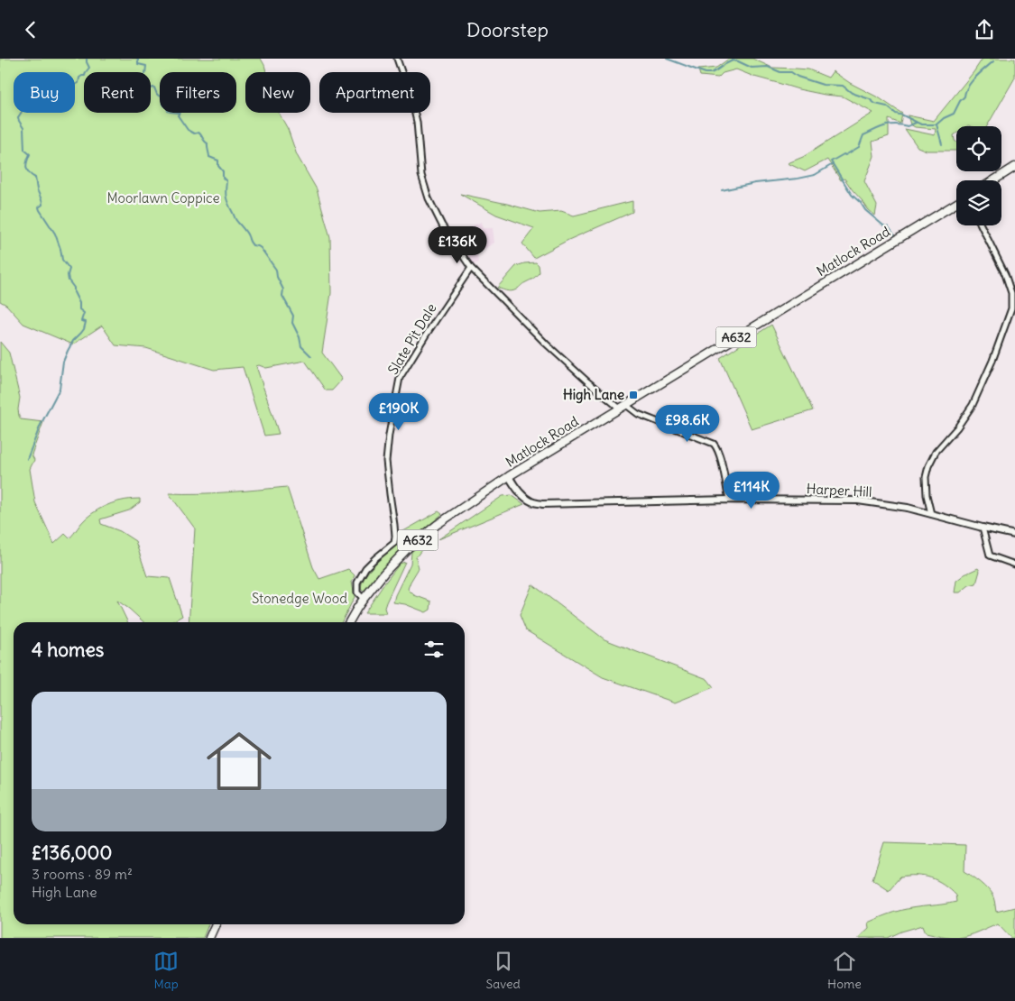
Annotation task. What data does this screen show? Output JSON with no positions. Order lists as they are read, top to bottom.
{
  "streets": {
    "main road": ["Matlock Road", "A632"],
    "street": ["Slate Pit Dale", "Harper Hill"]
  },
  "crossings": [
    ["Matlock Road", "Slate Pit Dale"],
    ["Matlock Road", "Harper Hill"]
  ],
  "parks": ["Moorlawn Coppice", "Stonedge Wood"],
  "places": {
    "transit": ["High Lane"]
  },
  "page": {
    "header": "Doorstep",
    "chip": [
      "Buy",
      "Rent",
      "Filters",
      "New",
      "Apartment"
    ],
    "price": [
      "£136K",
      "£190K",
      "£98.6K",
      "£114K"
    ],
    "heading": "4 homes",
    "list": [
      {
        "name": "£136,000",
        "note": "3 rooms · 89 m² · High Lane"
      }
    ],
    "tabs": ["Map", "Saved", "Home"]
  }
}
